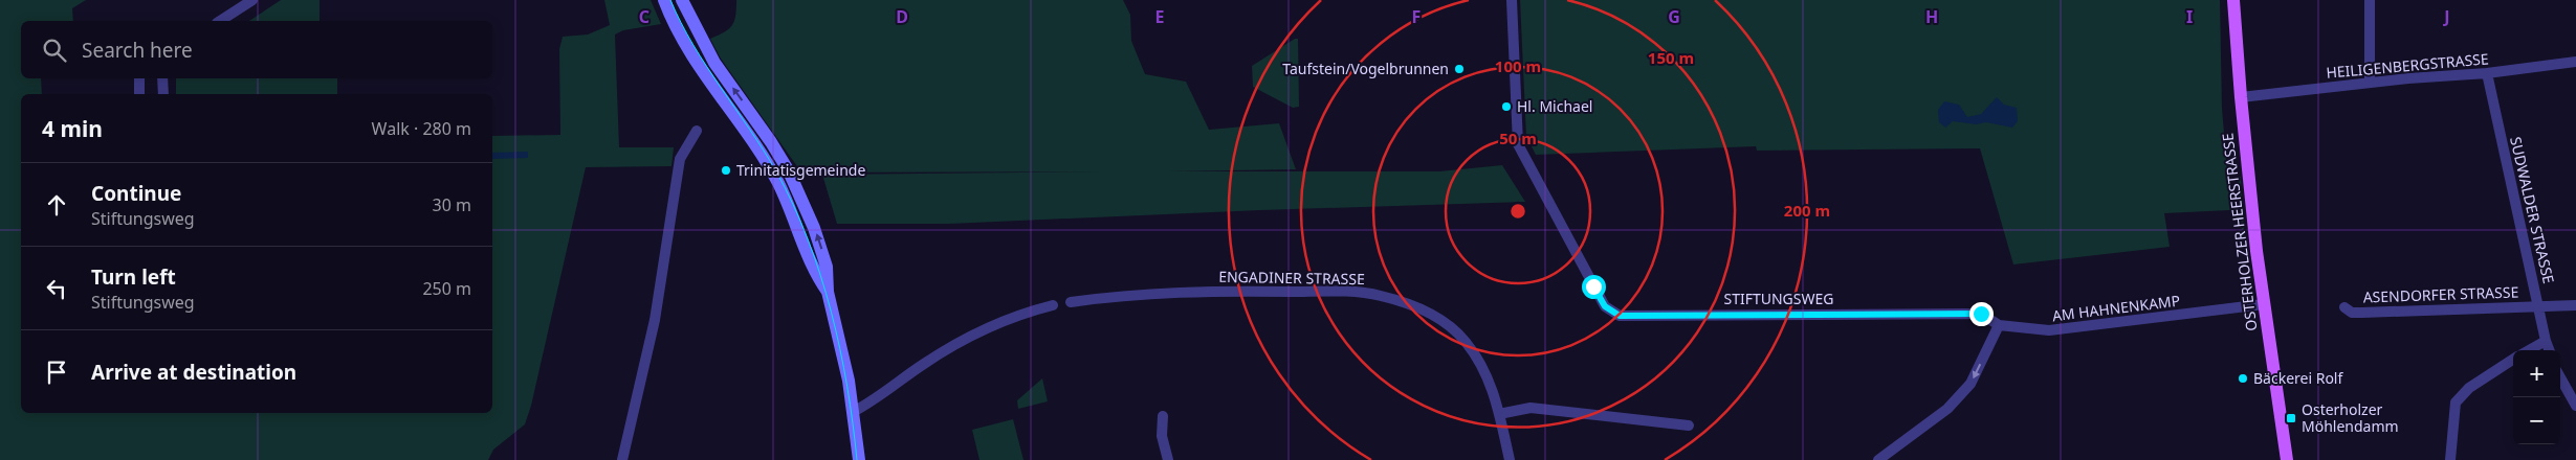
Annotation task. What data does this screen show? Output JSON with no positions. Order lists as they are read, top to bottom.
{
  "streets": {
    "main road": ["OSTERHOLZER HEERSTRASSE"],
    "street": [
      "HEILIGENBERGSTRASSE",
      "SUDWALDER STRASSE",
      "ENGADINER STRASSE",
      "ASENDORFER STRASSE",
      "STIFTUNGSWEG",
      "AM HAHNENKAMP"
    ]
  },
  "crossings": [
    ["HEILIGENBERGSTRASSE", "SUDWALDER STRASSE"],
    ["HEILIGENBERGSTRASSE", "OSTERHOLZER HEERSTRASSE"],
    ["SUDWALDER STRASSE", "ASENDORFER STRASSE"],
    ["OSTERHOLZER HEERSTRASSE", "AM HAHNENKAMP"],
    ["STIFTUNGSWEG", "AM HAHNENKAMP"]
  ],
  "places": {
    "other": [
      "Taufstein/Vogelbrunnen",
      "Hl. Michael",
      "Trinitatisgemeinde",
      "Bäckerei Rolf"
    ],
    "transit": ["Osterholzer Möhlendamm"]
  },
  "page": {
    "search": "Search here",
    "heading": ["4 min", "Walk · 280 m"],
    "list": [
      ["Continue", "Stiftungsweg", "30 m"],
      ["Turn left", "Stiftungsweg", "250 m"],
      "Arrive at destination"
    ],
    "map_buttons": ["+", "−"]
  },
  "grid": {
    "columns": [
      "C",
      "D",
      "E",
      "F",
      "G",
      "H",
      "I",
      "J"
    ]
  },
  "rings": [
    "150 m",
    "100 m",
    "50 m",
    "200 m"
  ]
}
